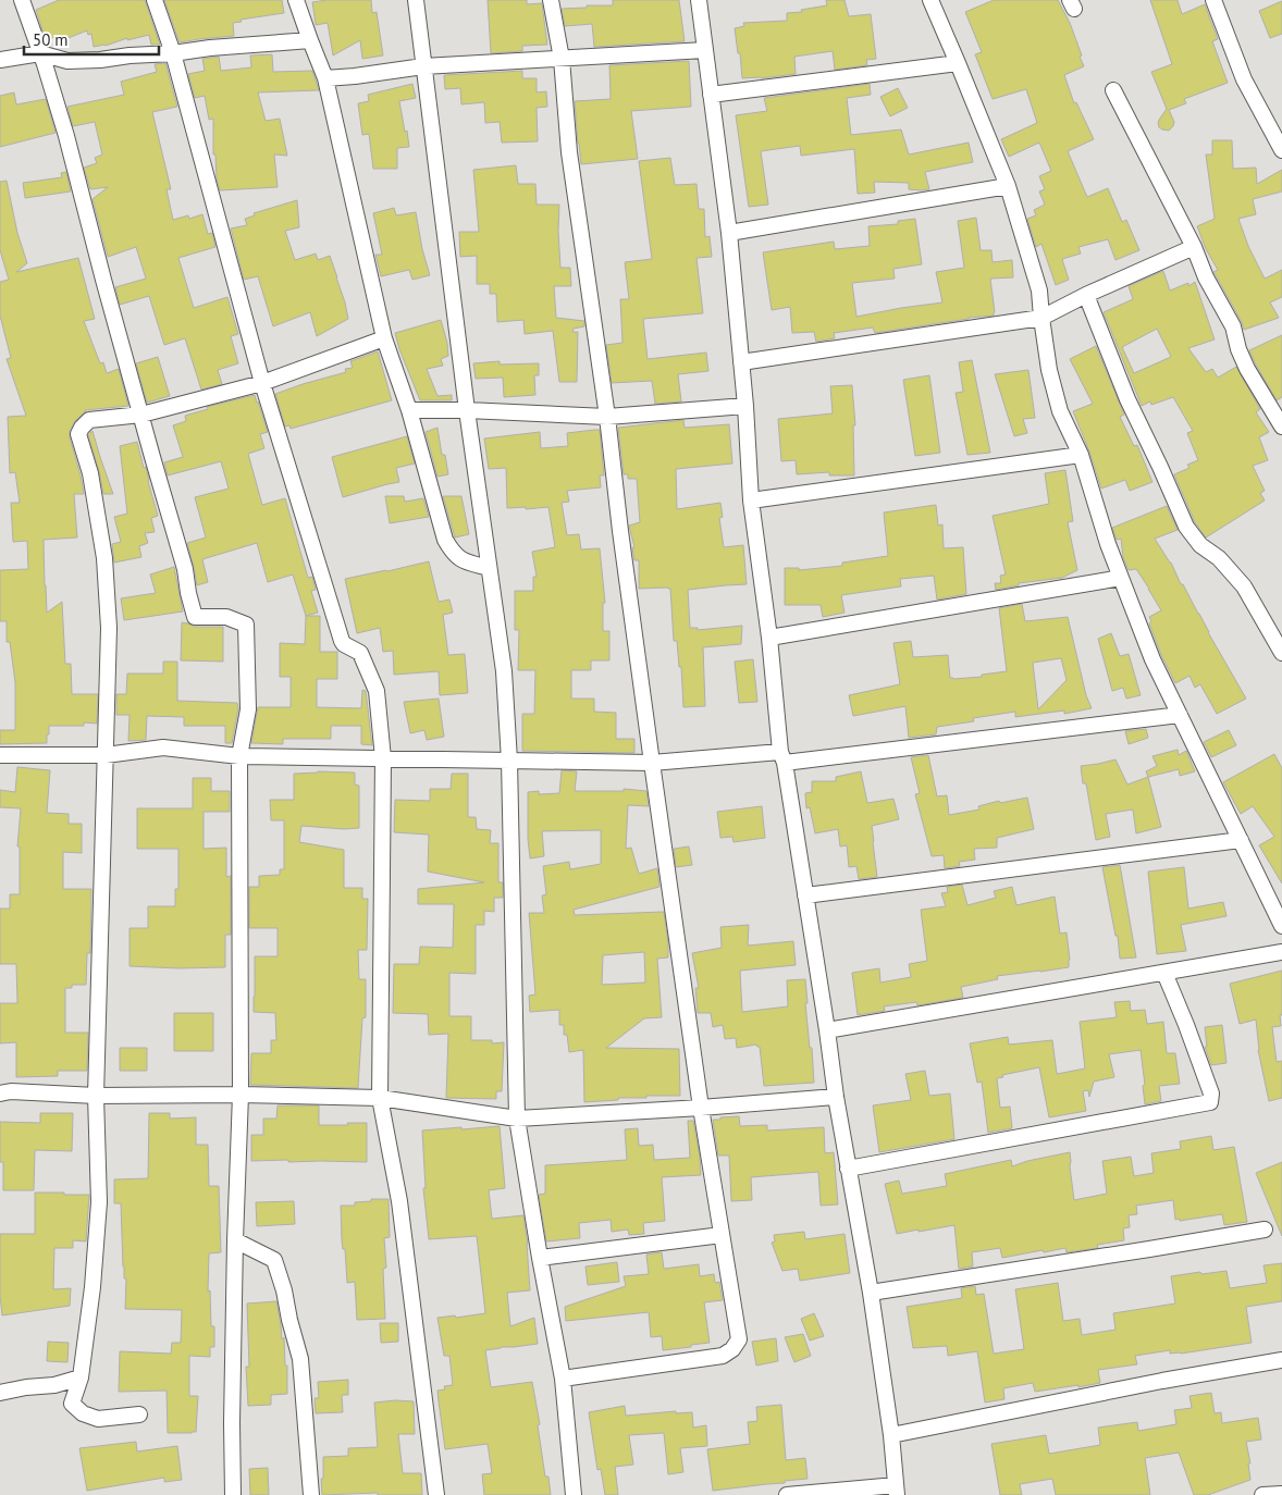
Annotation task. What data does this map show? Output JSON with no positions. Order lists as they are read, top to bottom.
{
  "scale_bar": "50 m"
}
